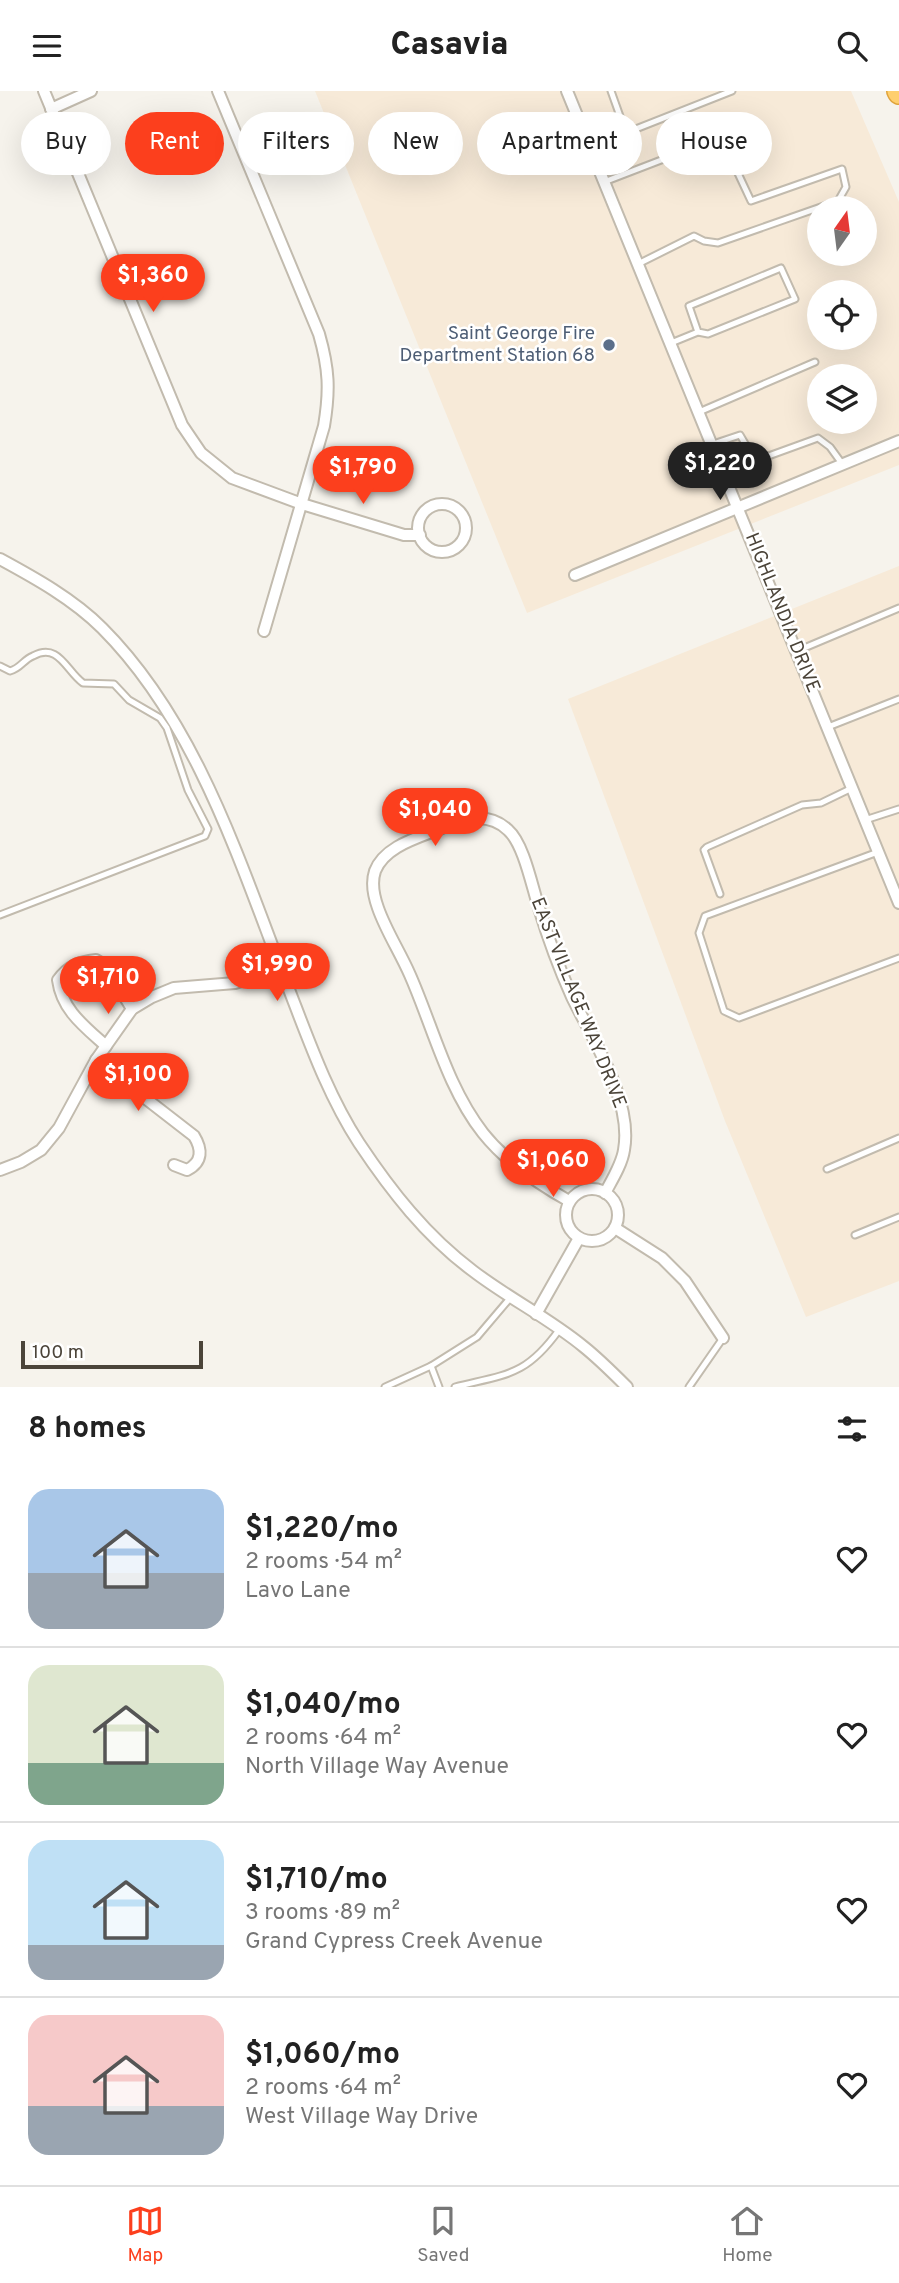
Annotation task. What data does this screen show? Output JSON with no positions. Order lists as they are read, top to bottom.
{
  "streets": {
    "street": ["HIGHLANDIA DRIVE", "EAST VILLAGE WAY DRIVE"]
  },
  "places": ["Saint George Fire Department Station 68"],
  "scale_bar": "100 m",
  "north": "top",
  "page": {
    "header": "Casavia",
    "chip": [
      "Buy",
      "Rent",
      "Filters",
      "New",
      "Apartment",
      "House"
    ],
    "price": [
      "$1,360",
      "$1,220",
      "$1,790",
      "$1,040",
      "$1,990",
      "$1,710",
      "$1,100",
      "$1,060"
    ],
    "scale": "100 m",
    "heading": "8 homes",
    "list": [
      {
        "name": "$1,220/mo",
        "note": "2 rooms · 54 m² · Lavo Lane"
      },
      {
        "name": "$1,040/mo",
        "note": "2 rooms · 64 m² · North Village Way Avenue"
      },
      {
        "name": "$1,710/mo",
        "note": "3 rooms · 89 m² · Grand Cypress Creek Avenue"
      },
      {
        "name": "$1,060/mo",
        "note": "2 rooms · 64 m² · West Village Way Drive"
      }
    ],
    "tabs": ["Map", "Saved", "Home"]
  }
}
